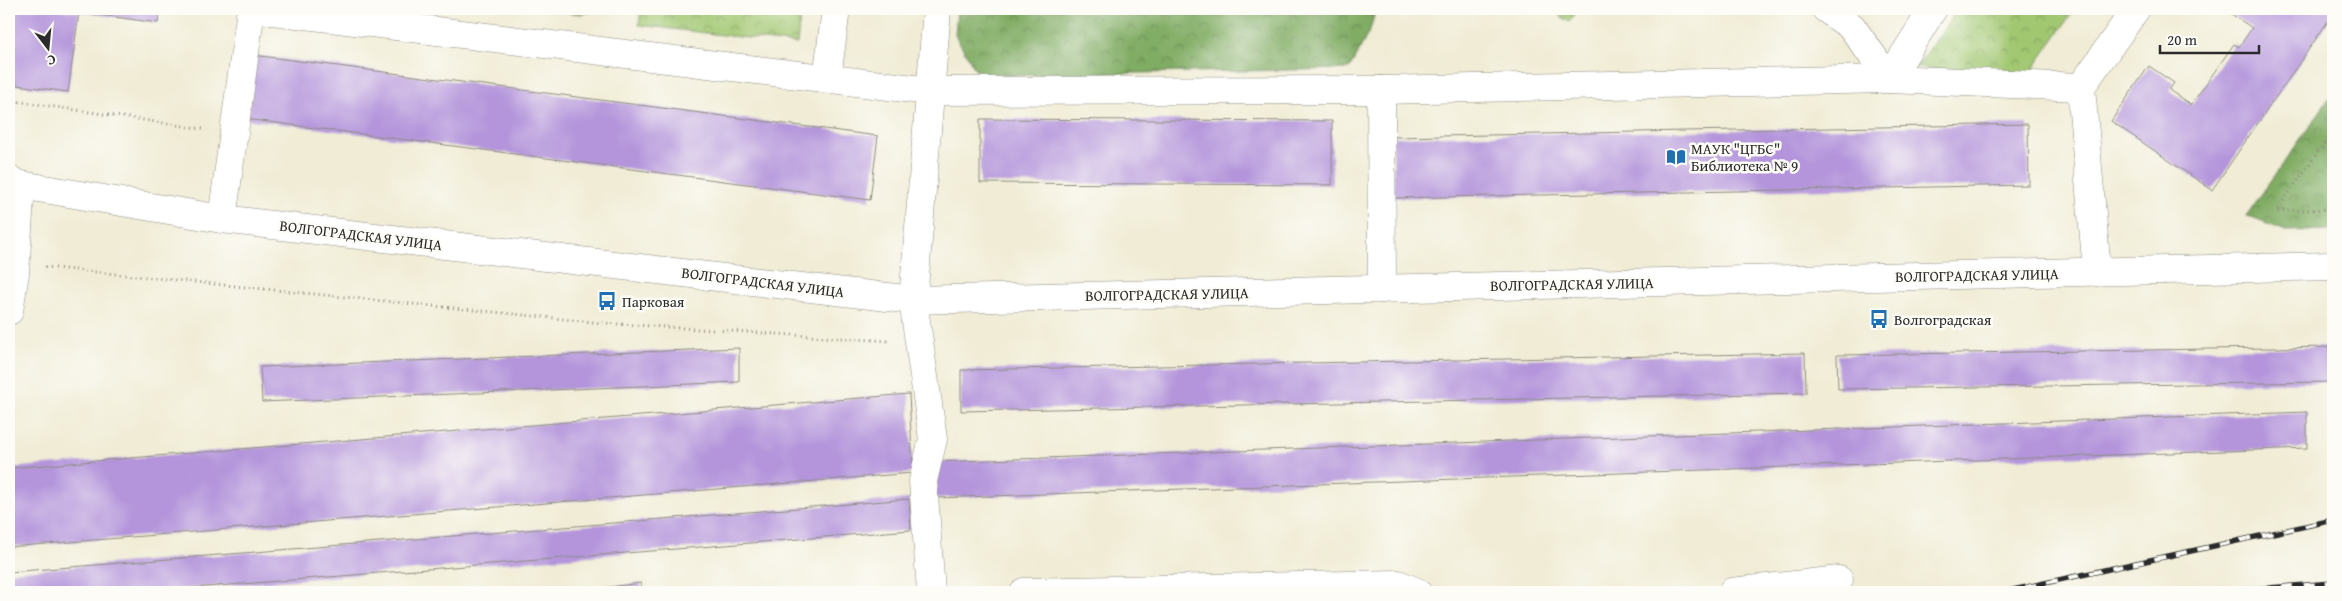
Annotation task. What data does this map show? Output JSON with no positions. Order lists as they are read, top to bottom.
{
  "streets": {
    "street": ["ВОЛГОГРАДСКАЯ УЛИЦА"]
  },
  "places": {
    "library": ["МАУК \"ЦГБС\" Библиотека № 9"],
    "bus stop": ["Парковая", "Волгоградская"]
  },
  "scale_bar": "20 m",
  "north": "bottom"
}
